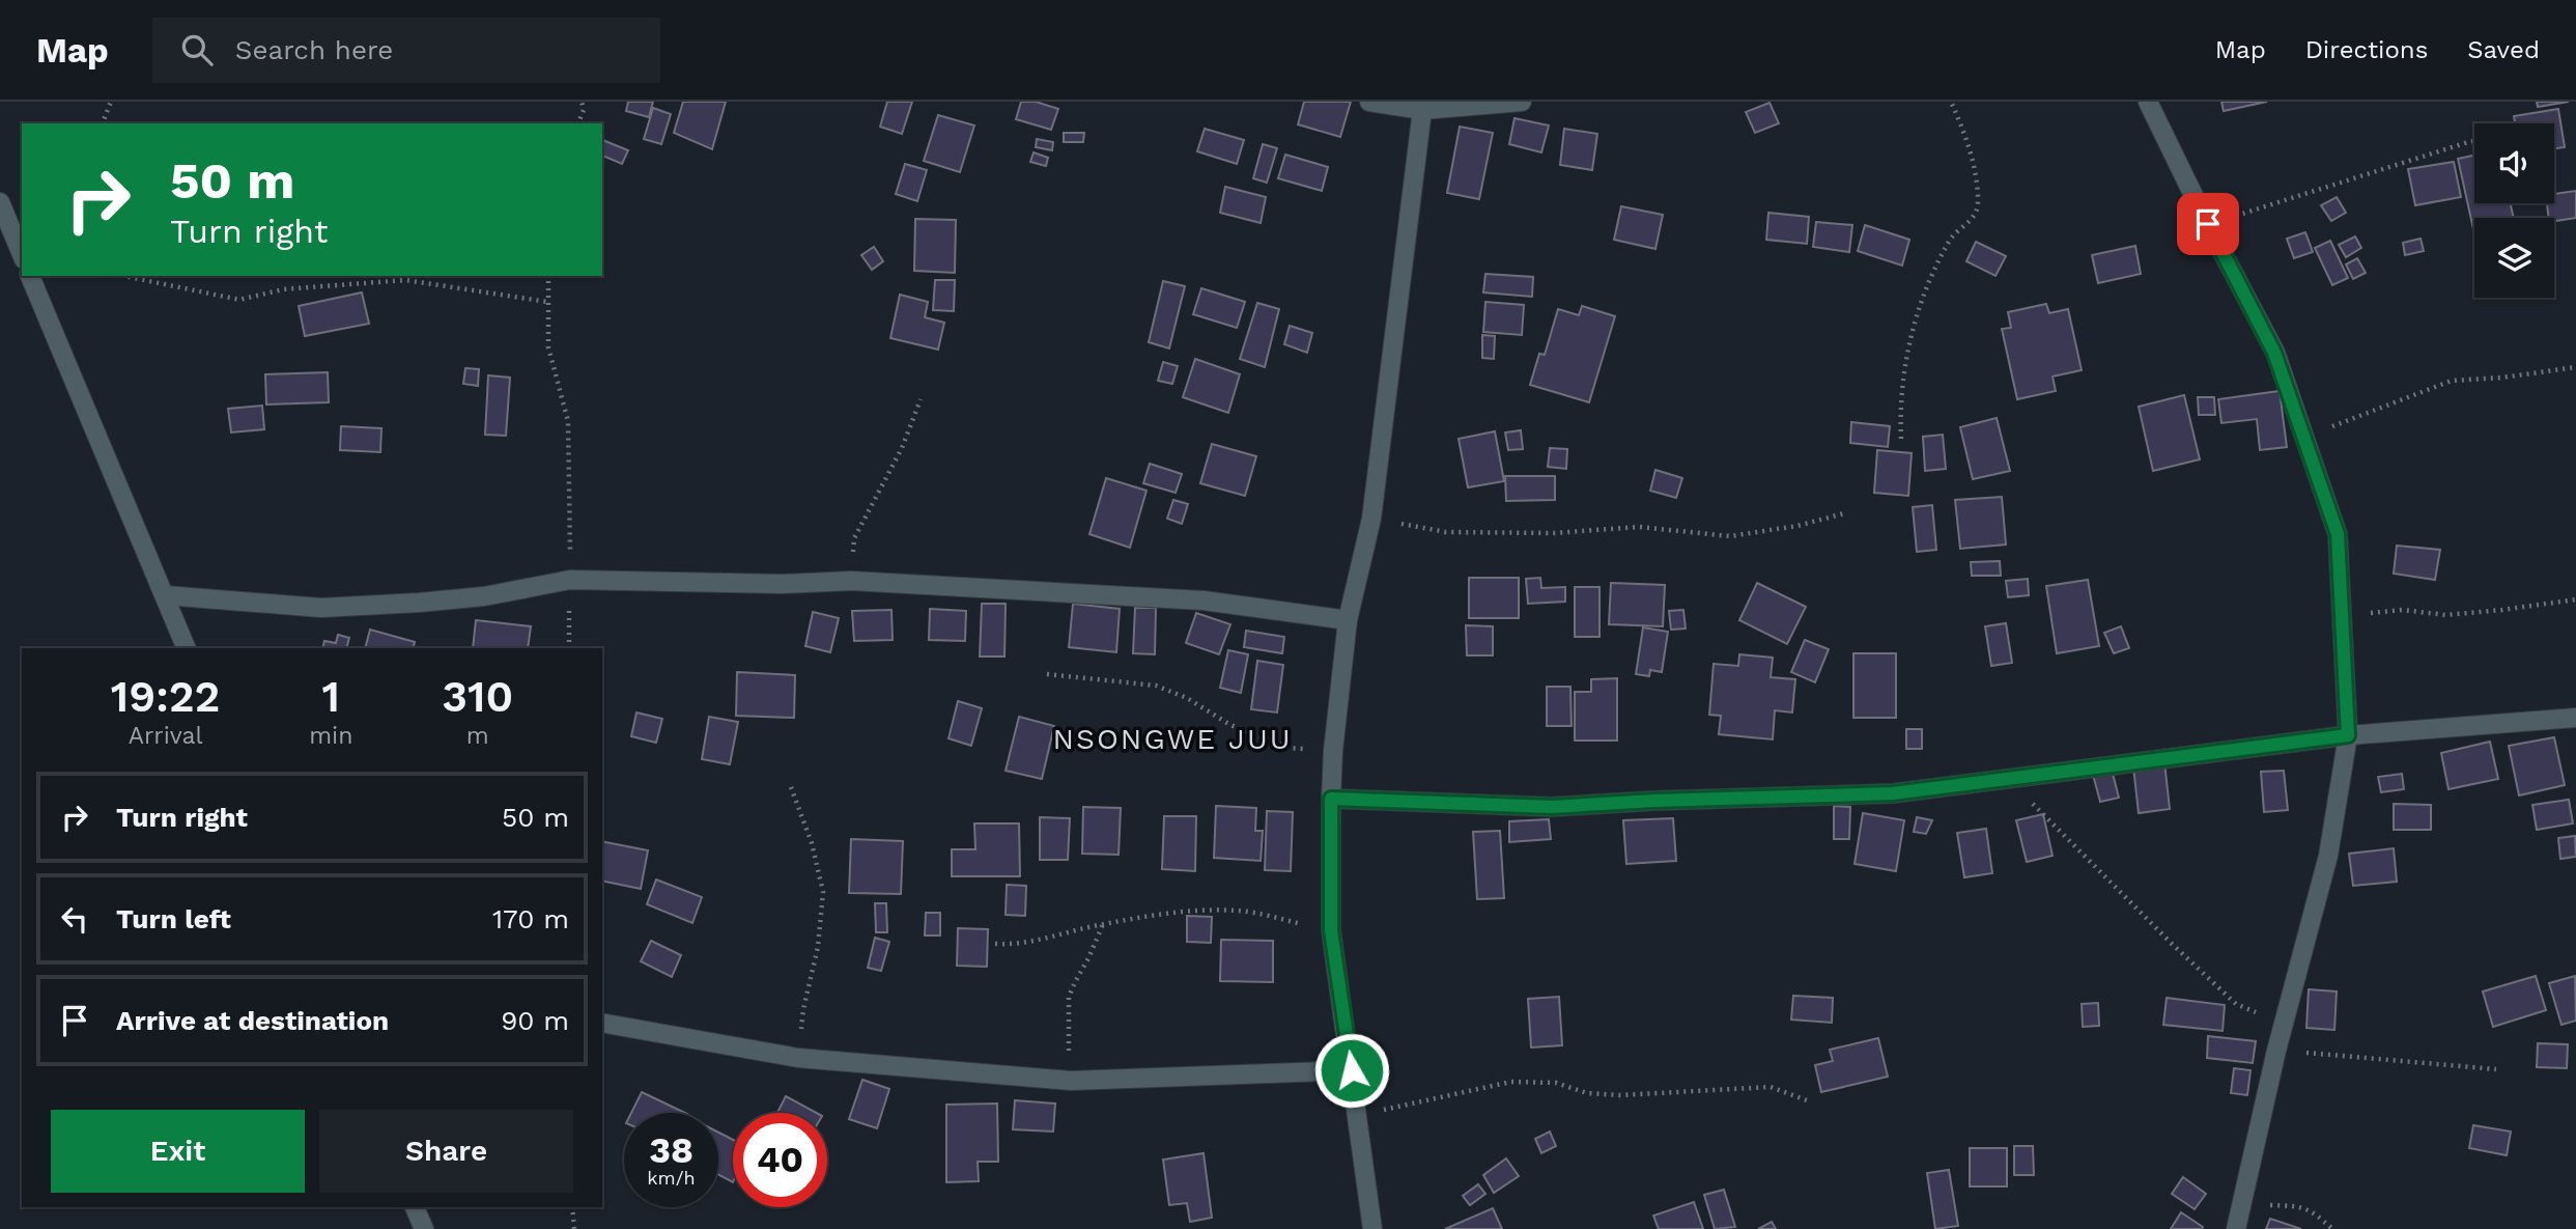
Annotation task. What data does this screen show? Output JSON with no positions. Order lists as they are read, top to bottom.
{
  "districts": ["NSONGWE JUU"],
  "page": {
    "header": "Map",
    "search": "Search here",
    "nav": ["Map", "Directions", "Saved"],
    "turn": ["50 m", "Turn right"],
    "eta": [
      "19:22",
      "Arrival",
      "1",
      "min",
      "310",
      "m"
    ],
    "list": [
      {
        "name": "Turn right",
        "value": "50 m"
      },
      {
        "name": "Turn left",
        "value": "170 m"
      },
      {
        "name": "Arrive at destination",
        "value": "90 m"
      }
    ],
    "buttons": ["Exit", "Share"],
    "speed": "38 km/h",
    "limit": "40"
  }
}
